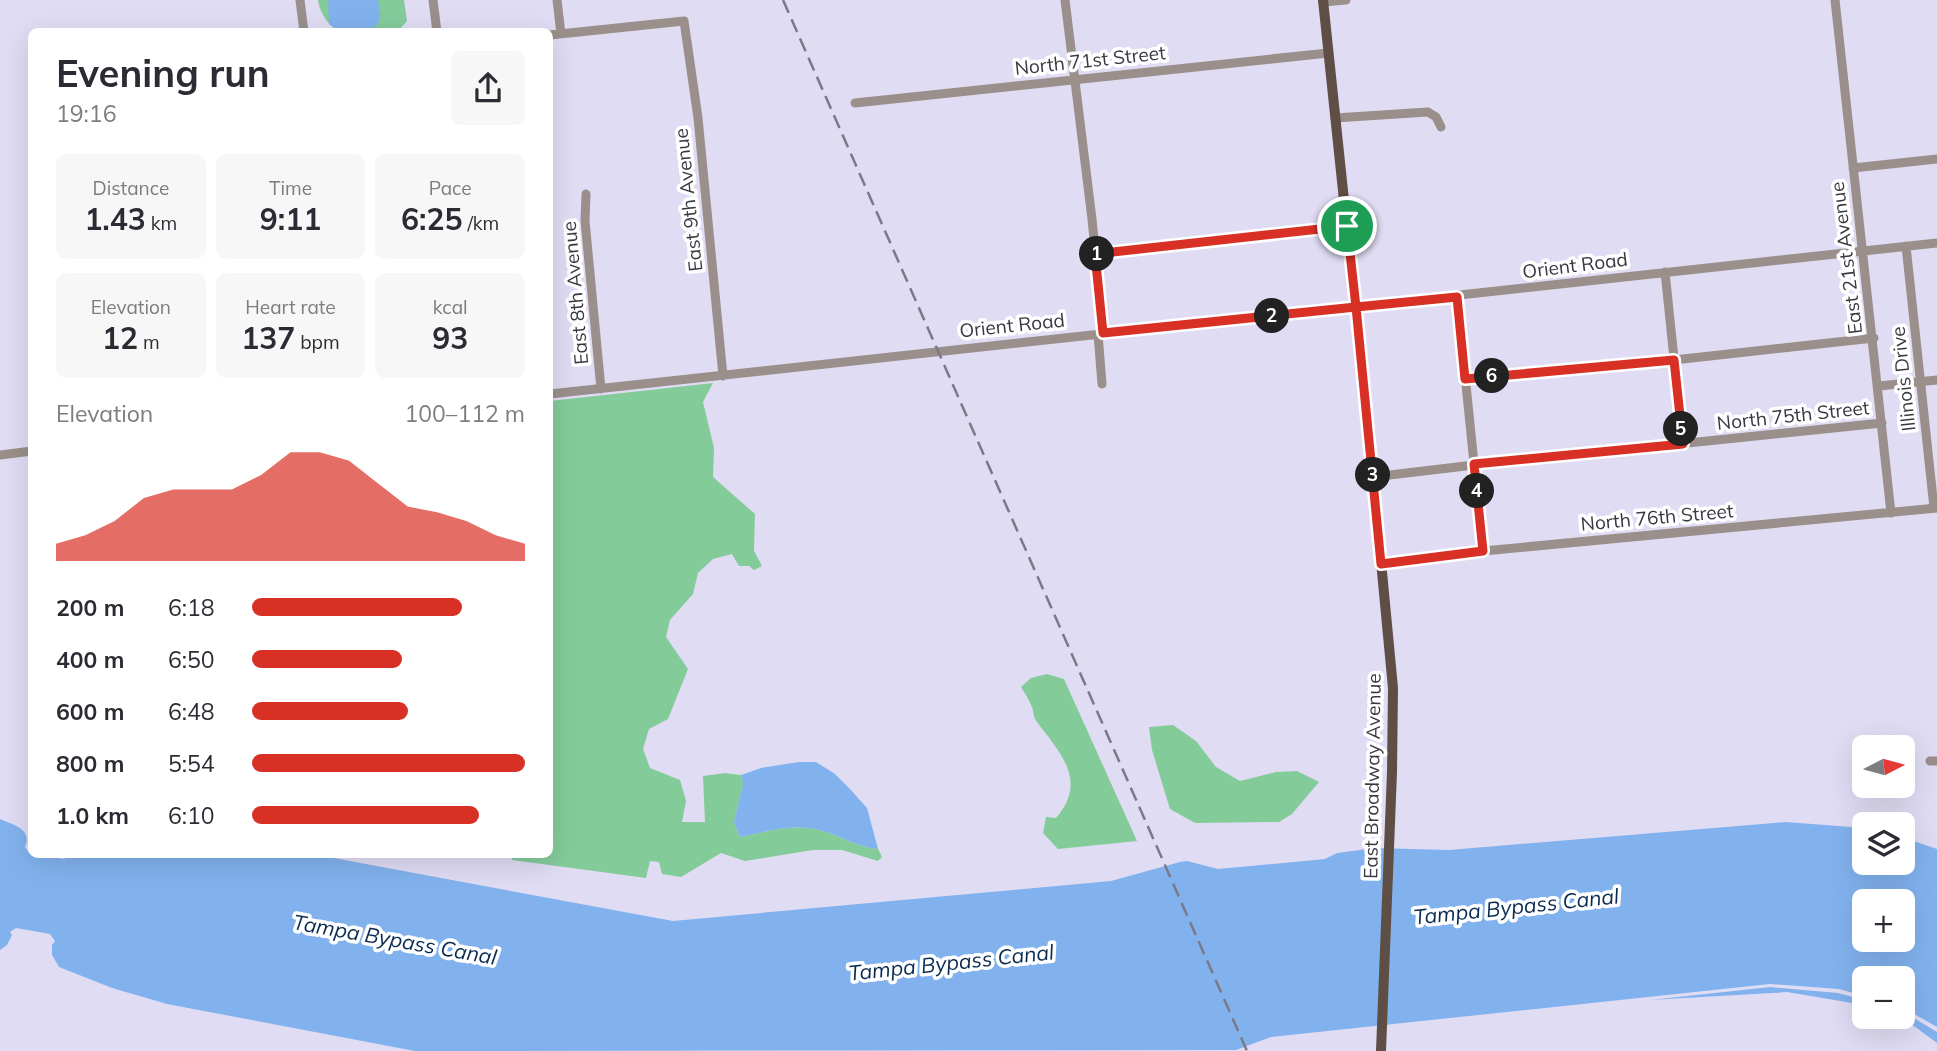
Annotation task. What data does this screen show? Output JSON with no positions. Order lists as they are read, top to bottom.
{
  "streets": {
    "main road": ["East Broadway Avenue"],
    "street": [
      "North 71st Street",
      "East 9th Avenue",
      "East 21st Avenue",
      "Orient Road",
      "East 8th Avenue",
      "Illinois Drive",
      "North 75th Street",
      "North 76th Street"
    ]
  },
  "crossings": [
    ["North 71st Street", "East Broadway Avenue"],
    ["East 9th Avenue", "Orient Road"],
    ["East 21st Avenue", "Orient Road"],
    ["East 21st Avenue", "North 75th Street"],
    ["East 21st Avenue", "North 76th Street"],
    ["Orient Road", "East 8th Avenue"],
    ["Orient Road", "Illinois Drive"],
    ["Orient Road", "East Broadway Avenue"],
    ["Illinois Drive", "North 75th Street"],
    ["Illinois Drive", "North 76th Street"],
    ["North 75th Street", "East Broadway Avenue"],
    ["North 76th Street", "East Broadway Avenue"]
  ],
  "water": ["Tampa Bypass Canal"],
  "north": "right",
  "page": {
    "heading": ["Evening run", "19:16"],
    "stats": [
      ["Distance", "1.43 km"],
      ["Time", "9:11"],
      ["Pace", "6:25 /km"],
      ["Elevation", "12 m"],
      ["Heart rate", "137 bpm"],
      ["kcal", "93"]
    ],
    "pins": [
      "1",
      "2",
      "6",
      "5",
      "3",
      "4"
    ],
    "chart": ["Elevation", "100–112 m"],
    "list": [
      {
        "name": "200 m",
        "note": "6:18"
      },
      {
        "name": "400 m",
        "note": "6:50"
      },
      {
        "name": "600 m",
        "note": "6:48"
      },
      {
        "name": "800 m",
        "note": "5:54"
      },
      {
        "name": "1.0 km",
        "note": "6:10"
      }
    ],
    "map_buttons": ["+", "−"]
  }
}
